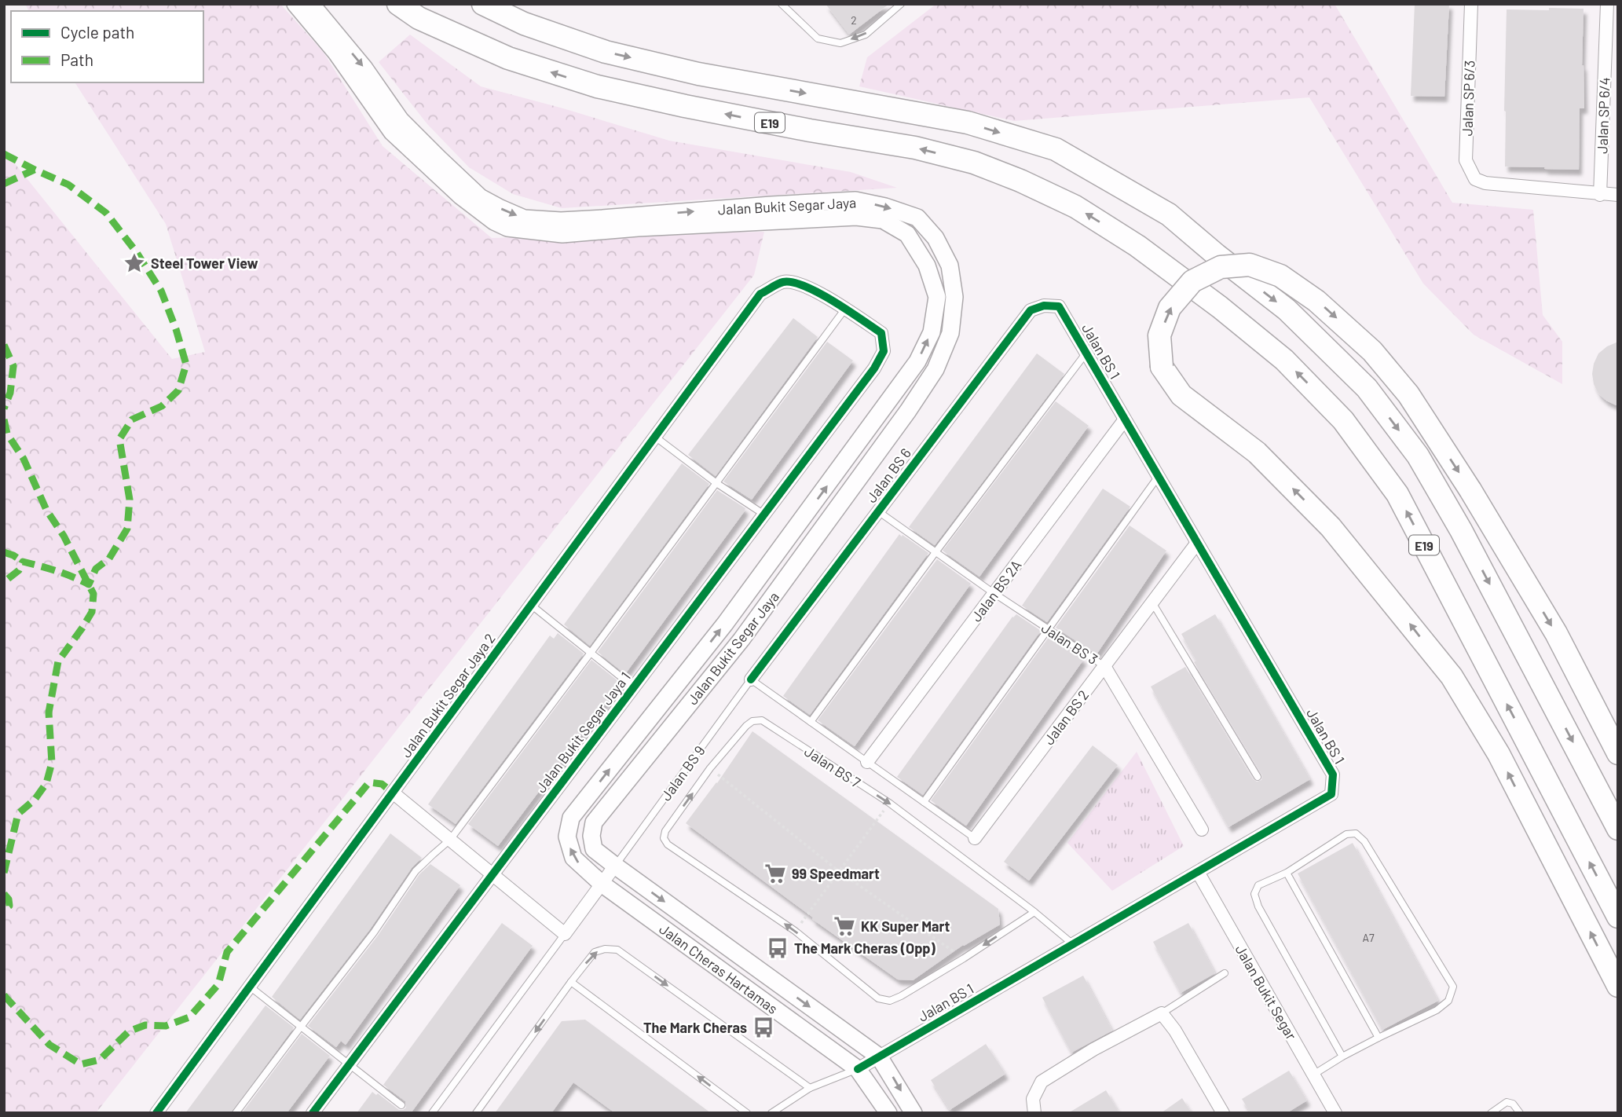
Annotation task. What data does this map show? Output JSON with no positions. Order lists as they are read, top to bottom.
{
  "streets": {
    "highway": ["E19"],
    "street": [
      "Jalan SP 6/3",
      "Jalan SP 6/4",
      "Jalan Bukit Segar Jaya",
      "Jalan BS 1",
      "Jalan BS 6",
      "Jalan BS 2A",
      "Jalan BS 3",
      "Jalan Bukit Segar Jaya 2",
      "Jalan BS 2",
      "Jalan Bukit Segar Jaya 1",
      "Jalan Cheras Hartamas",
      "Jalan Bukit Segar"
    ],
    "lane": ["Jalan BS 7", "Jalan BS 9"]
  },
  "crossings": [
    ["Jalan SP 6/3", "Jalan SP 6/4"],
    ["Jalan Bukit Segar Jaya", "Jalan Cheras Hartamas"],
    ["Jalan BS 1", "Jalan BS 6"],
    ["Jalan BS 1", "Jalan BS 2A"],
    ["Jalan BS 1", "Jalan BS 2"],
    ["Jalan BS 1", "Jalan BS 7"],
    ["Jalan BS 1", "Jalan Cheras Hartamas"],
    ["Jalan BS 1", "Jalan Bukit Segar"],
    ["Jalan BS 6", "Jalan BS 3"],
    ["Jalan BS 6", "Jalan BS 9"],
    ["Jalan BS 2A", "Jalan BS 3"],
    ["Jalan BS 3", "Jalan BS 2"],
    ["Jalan Bukit Segar Jaya 2", "Jalan Bukit Segar Jaya 1"],
    ["Jalan BS 9", "Jalan Cheras Hartamas"]
  ],
  "places": {
    "place": ["Steel Tower View"],
    "supermarket": ["99 Speedmart", "KK Super Mart"],
    "bus stop": ["The Mark Cheras (Opp)", "The Mark Cheras"]
  },
  "house_numbers": ["2", "A7"],
  "legend": ["Cycle path", "Path"]
}
